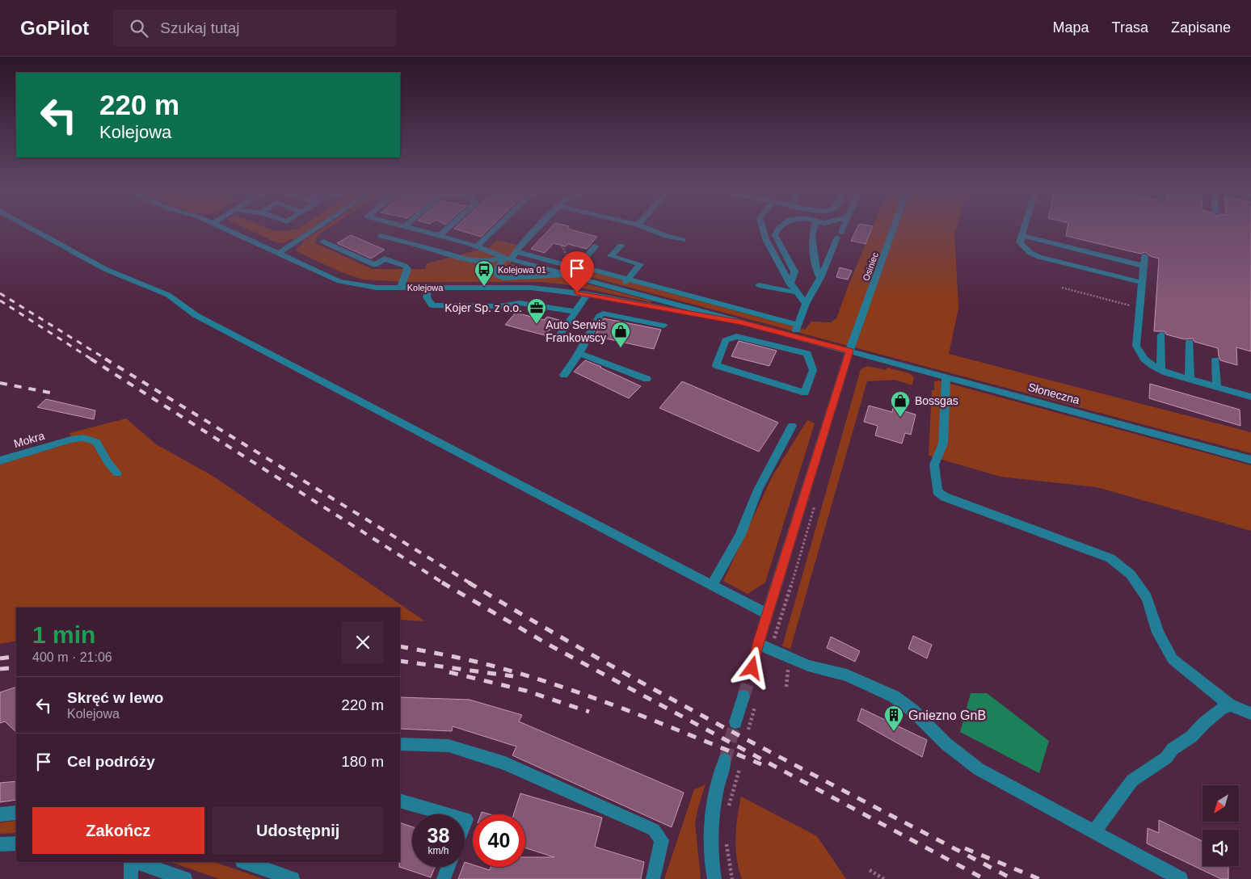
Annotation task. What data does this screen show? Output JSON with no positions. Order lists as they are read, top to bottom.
{
  "streets": {
    "street": [
      "Osiniec",
      "Kolejowa",
      "Słoneczna",
      "Mokra"
    ]
  },
  "crossings": [
    ["Osiniec", "Kolejowa"],
    ["Osiniec", "Słoneczna"],
    ["Kolejowa", "Słoneczna"]
  ],
  "places": {
    "bus stop": ["Kolejowa 01"],
    "office": ["Kojer Sp. z o.o."],
    "shop": ["Auto Serwis Frankowscy", "Bossgas"],
    "building": ["Gniezno GnB"]
  },
  "north": "bottom left",
  "page": {
    "header": "GoPilot",
    "search": "Szukaj tutaj",
    "nav": ["Mapa", "Trasa", "Zapisane"],
    "turn": ["220 m", "Kolejowa"],
    "heading": ["1 min", "400 m · 21:06"],
    "list": [
      {
        "name": "Skręć w lewo",
        "note": "Kolejowa",
        "value": "220 m"
      },
      {
        "name": "Cel podróży",
        "value": "180 m"
      }
    ],
    "buttons": ["Zakończ", "Udostępnij"],
    "speed": "38 km/h",
    "limit": "40"
  }
}
